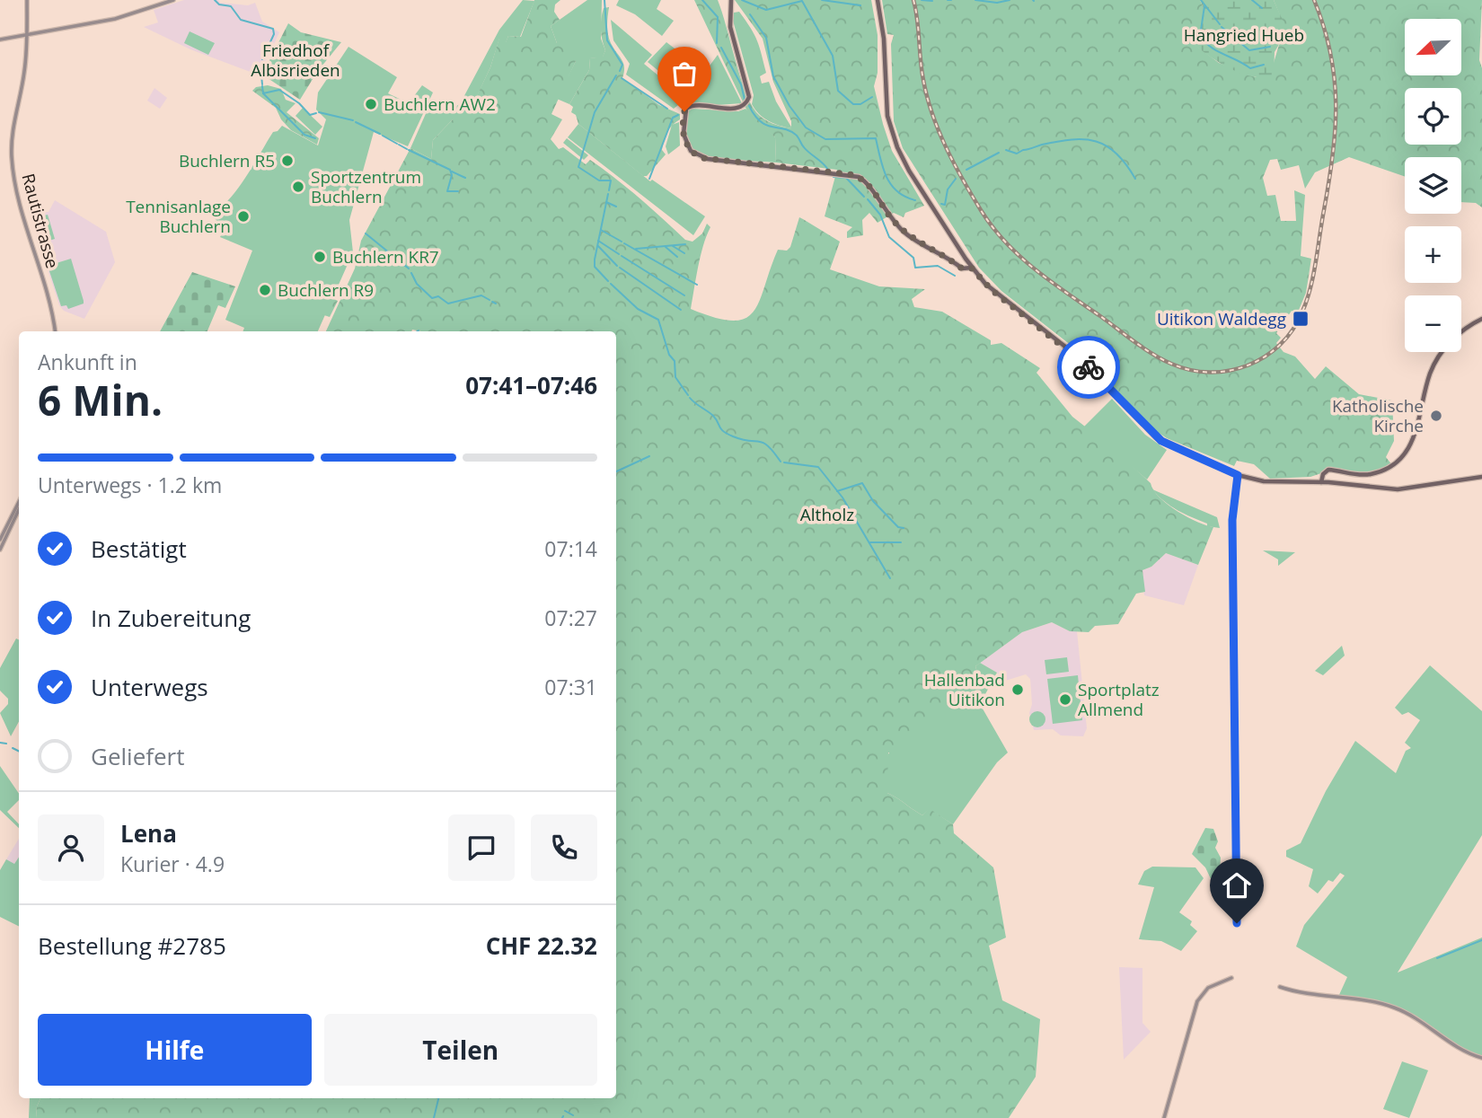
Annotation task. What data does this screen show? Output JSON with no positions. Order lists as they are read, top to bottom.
{
  "streets": {
    "street": ["Rautistrasse"]
  },
  "parks": ["Hangried Hueb", "Friedhof Albisrieden", "Altholz"],
  "places": {
    "other": [
      "Buchlern AW2",
      "Buchlern R5",
      "Sportzentrum Buchlern",
      "Tennisanlage Buchlern",
      "Buchlern KR7",
      "Buchlern R9",
      "Katholische Kirche",
      "Hallenbad Uitikon",
      "Sportplatz Allmend"
    ],
    "transit": ["Uitikon Waldegg"]
  },
  "north": "bottom left",
  "page": {
    "map_buttons": ["+", "−"],
    "heading": ["6 Min.", "Ankunft in", "07:41–07:46"],
    "panel": [
      "Lena",
      "Kurier · 4.9",
      "Bestellung #2785",
      "CHF 22.32"
    ],
    "bar": "Unterwegs · 1.2 km",
    "list": [
      ["Bestätigt", "07:14"],
      ["In Zubereitung", "07:27"],
      ["Unterwegs", "07:31"],
      "Geliefert"
    ],
    "buttons": ["Hilfe", "Teilen"]
  }
}
